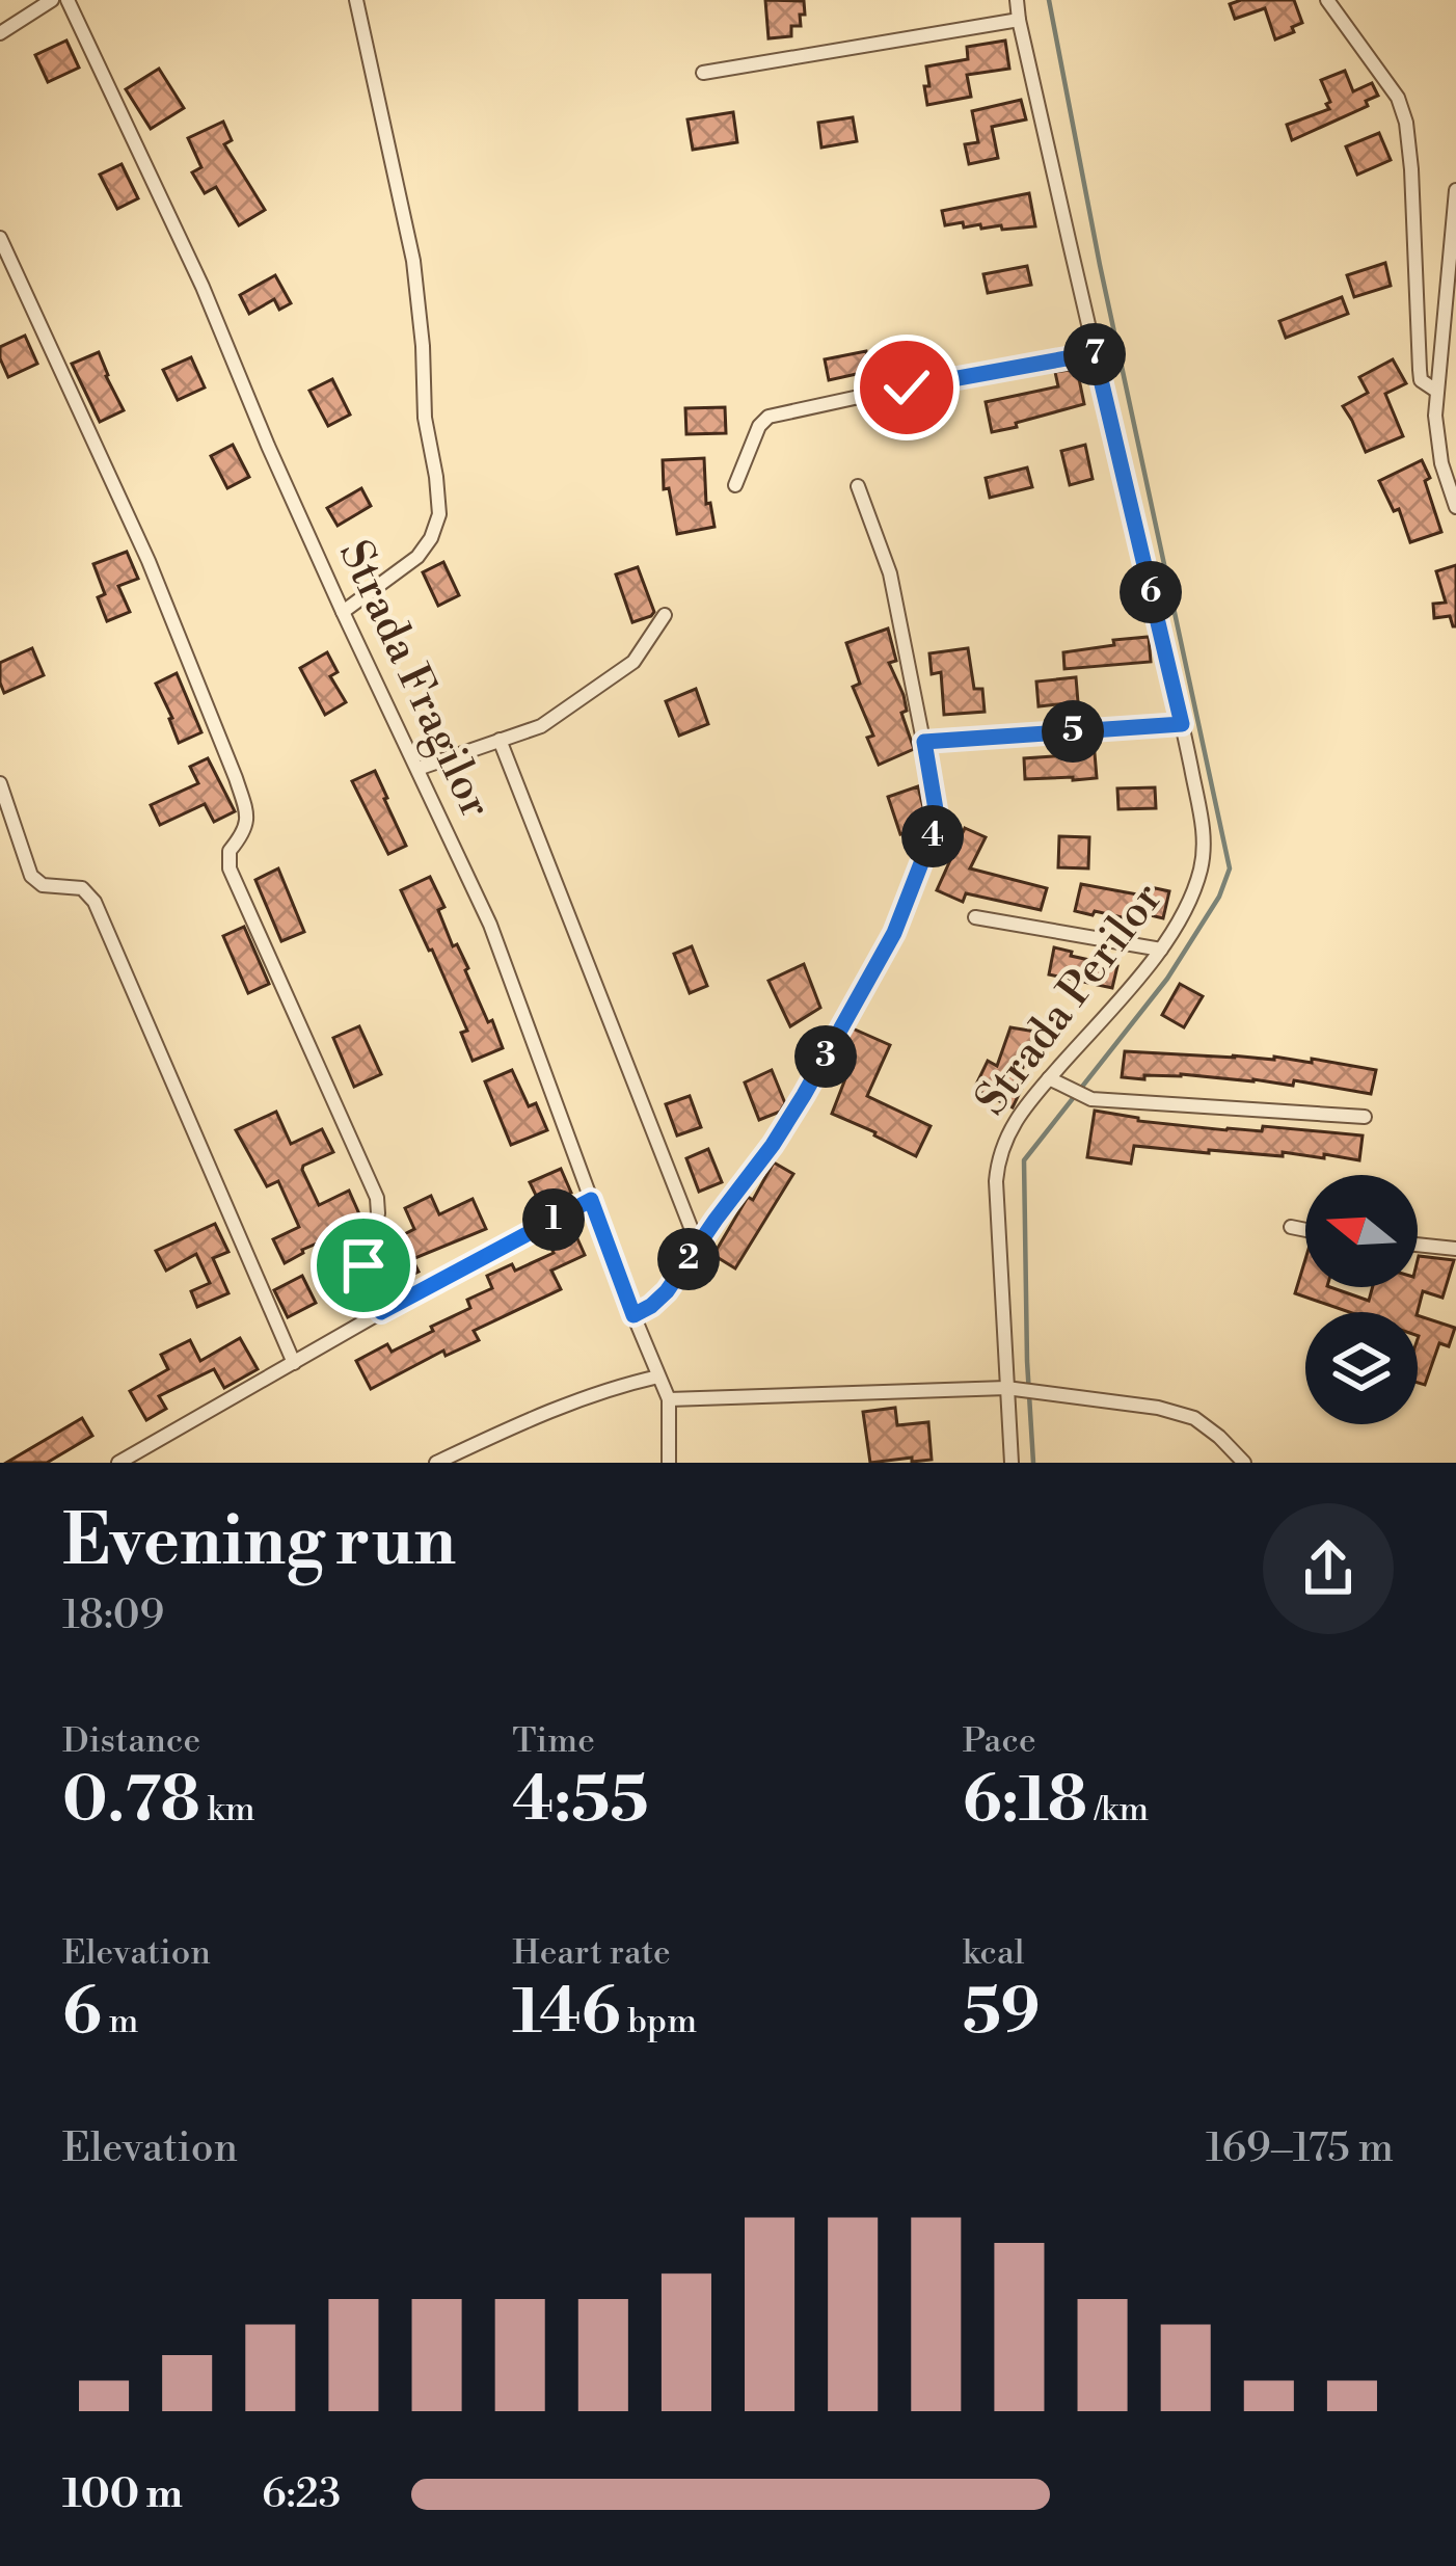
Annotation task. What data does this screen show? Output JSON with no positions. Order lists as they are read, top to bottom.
{
  "streets": {
    "street": ["Strada Fragilor", "Strada Perilor"]
  },
  "north": "left",
  "page": {
    "pins": [
      "7",
      "6",
      "5",
      "4",
      "3",
      "1",
      "2"
    ],
    "heading": ["Evening run", "18:09"],
    "stats": [
      ["Distance", "0.78 km"],
      ["Time", "4:55"],
      ["Pace", "6:18 /km"],
      ["Elevation", "6 m"],
      ["Heart rate", "146 bpm"],
      ["kcal", "59"]
    ],
    "chart": ["Elevation", "169–175 m"],
    "list": [
      {
        "name": "100 m",
        "note": "6:23"
      }
    ]
  }
}
